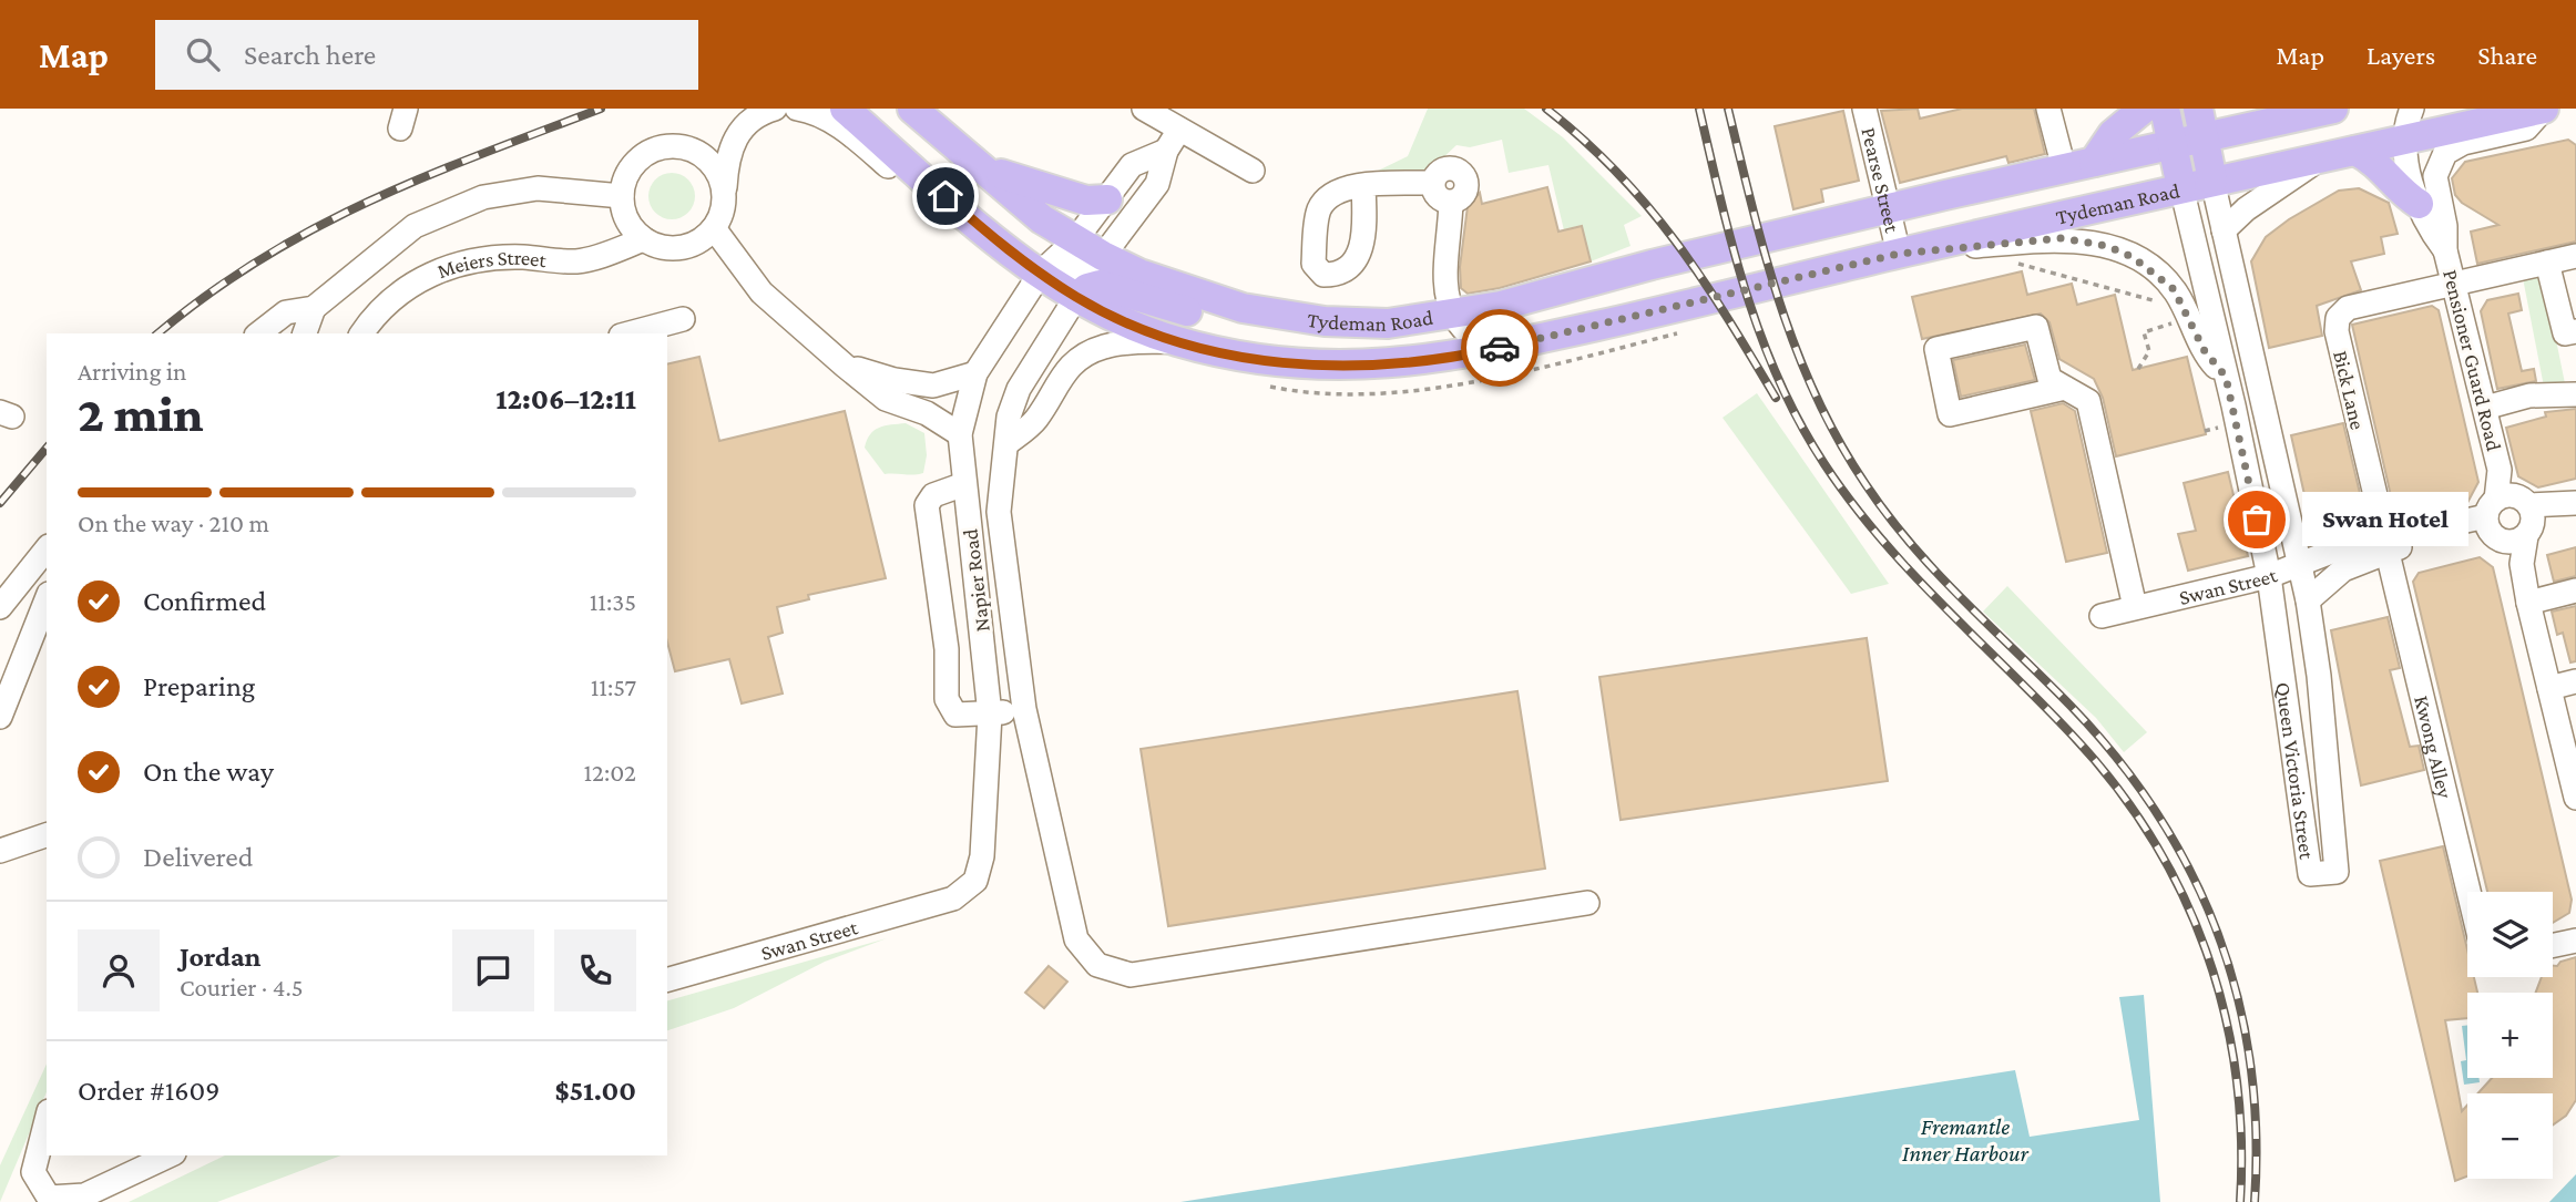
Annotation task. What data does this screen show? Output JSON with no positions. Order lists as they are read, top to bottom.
{
  "streets": {
    "main road": ["Tydeman Road", "Queen Victoria Street"],
    "street": [
      "Pearse Street",
      "Meiers Street",
      "Pensioner Guard Road",
      "Bick Lane",
      "Napier Road",
      "Swan Street",
      "Kwong Alley"
    ]
  },
  "crossings": [
    ["Pearse Street", "Tydeman Road"],
    ["Tydeman Road", "Pensioner Guard Road"],
    ["Tydeman Road", "Napier Road"],
    ["Tydeman Road", "Queen Victoria Street"],
    ["Pensioner Guard Road", "Bick Lane"],
    ["Pensioner Guard Road", "Swan Street"],
    ["Bick Lane", "Swan Street"],
    ["Bick Lane", "Kwong Alley"],
    ["Napier Road", "Swan Street"],
    ["Swan Street", "Kwong Alley"],
    ["Swan Street", "Queen Victoria Street"]
  ],
  "water": ["Fremantle Inner Harbour"],
  "places": ["Swan Hotel"],
  "page": {
    "header": "Map",
    "search": "Search here",
    "nav": ["Map", "Layers", "Share"],
    "heading": ["2 min", "Arriving in", "12:06–12:11"],
    "panel": [
      "Jordan",
      "Courier · 4.5",
      "Order #1609",
      "$51.00"
    ],
    "bar": "On the way · 210 m",
    "bubble": "Swan Hotel",
    "list": [
      ["Confirmed", "11:35"],
      ["Preparing", "11:57"],
      ["On the way", "12:02"],
      "Delivered"
    ],
    "map_buttons": ["+", "−"]
  }
}
